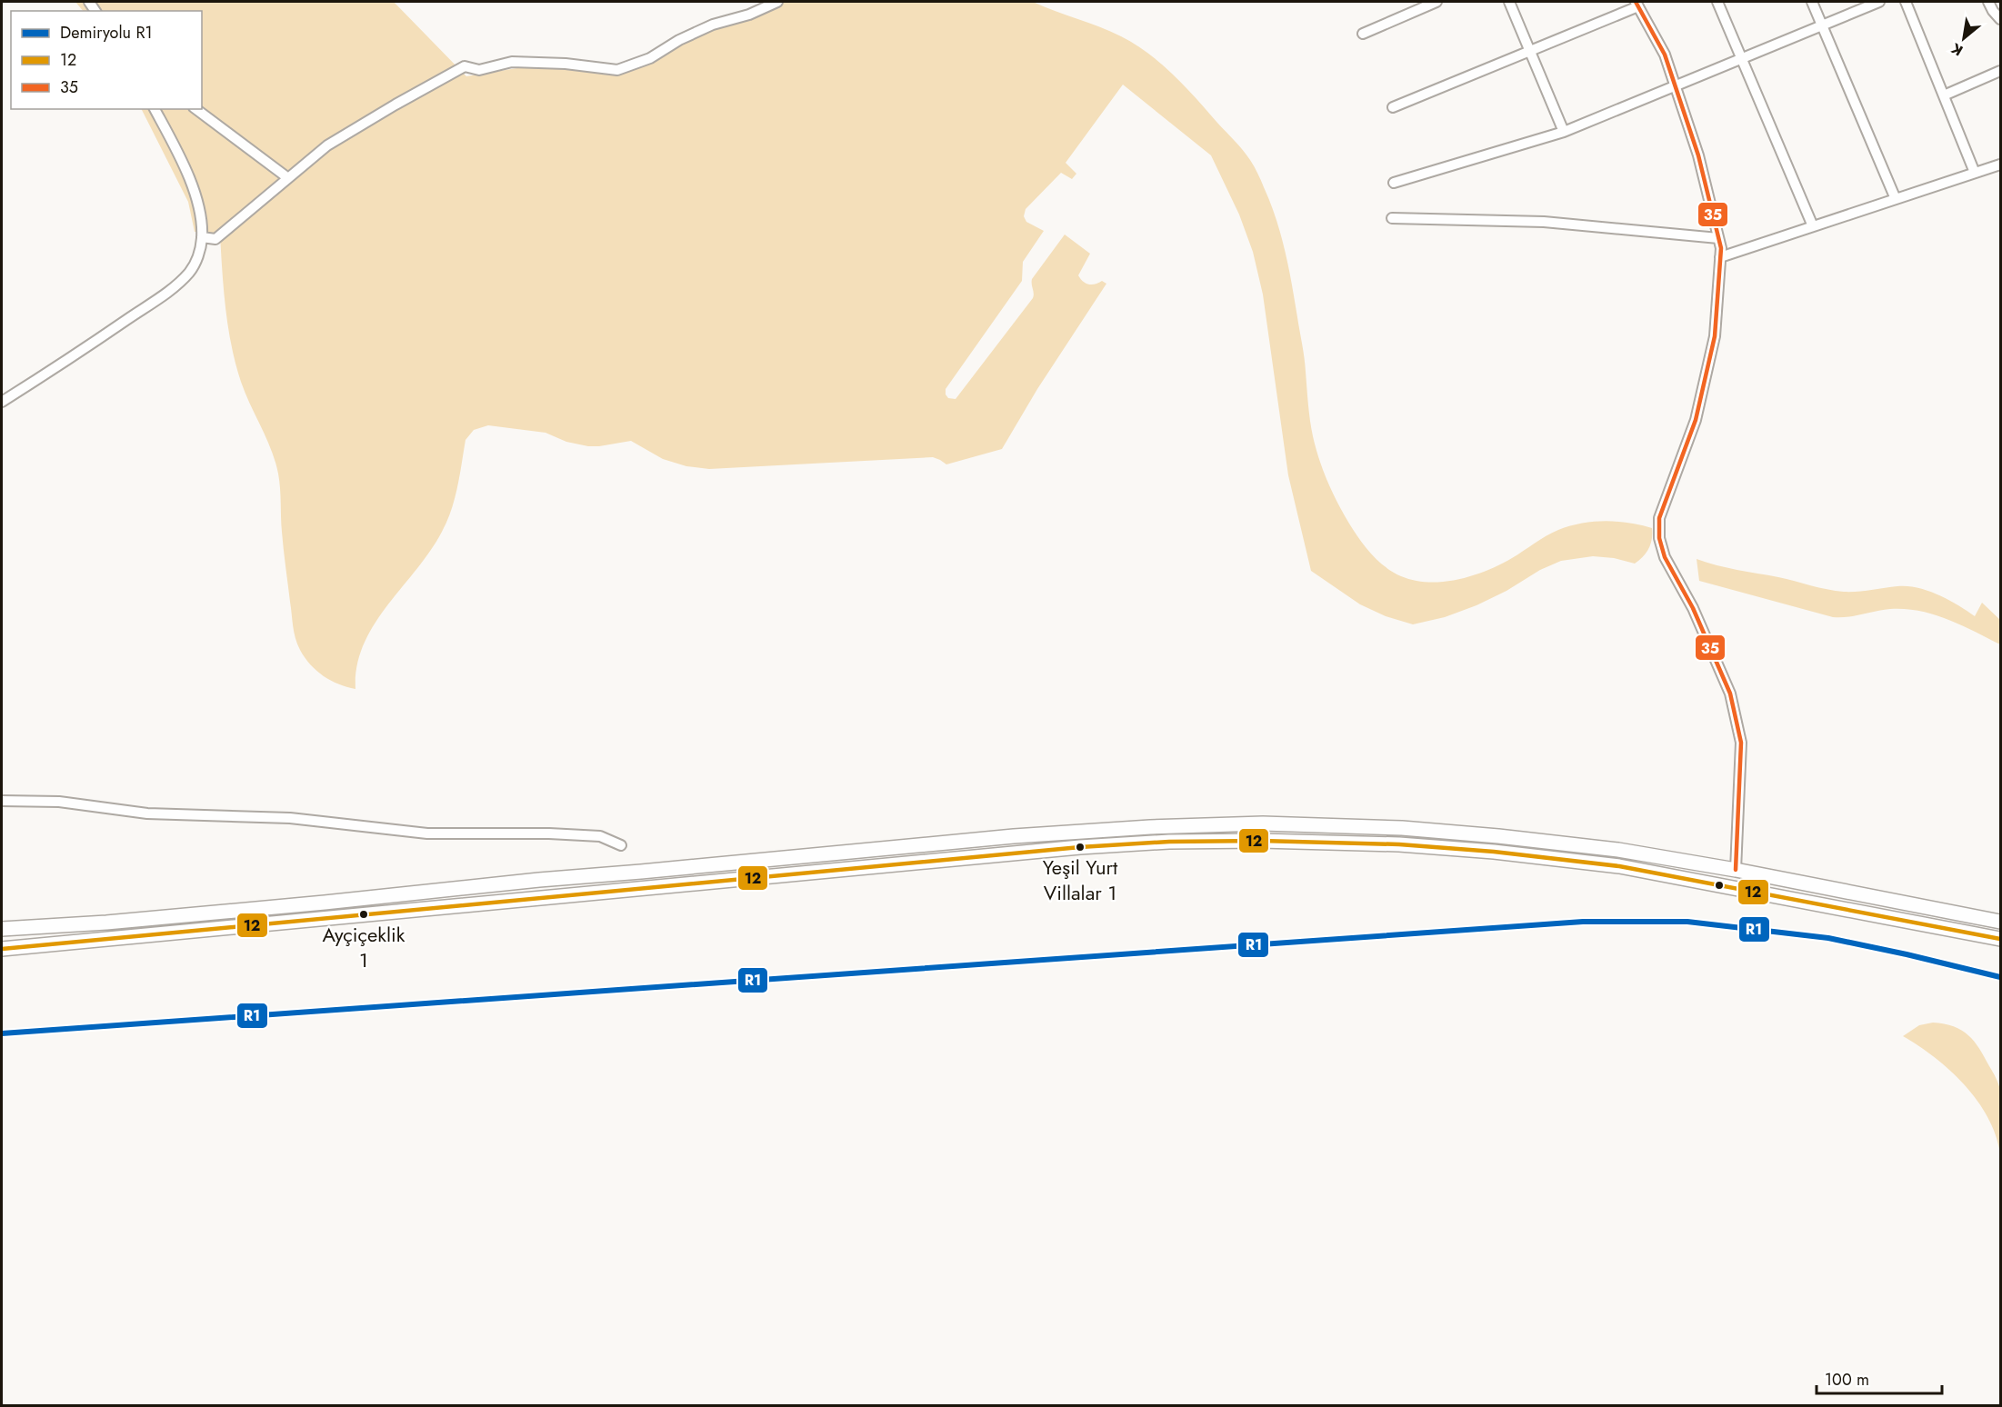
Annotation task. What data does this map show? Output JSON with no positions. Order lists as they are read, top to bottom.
{
  "places": ["Yeşil Yurt Villalar 1", "Ayçiçeklik 1"],
  "lines": ["transit line 35", "transit line 12", "rail line R1"],
  "legend": ["Demiryolu R1", "12", "35"],
  "scale_bar": "100 m",
  "north": "bottom left"
}
